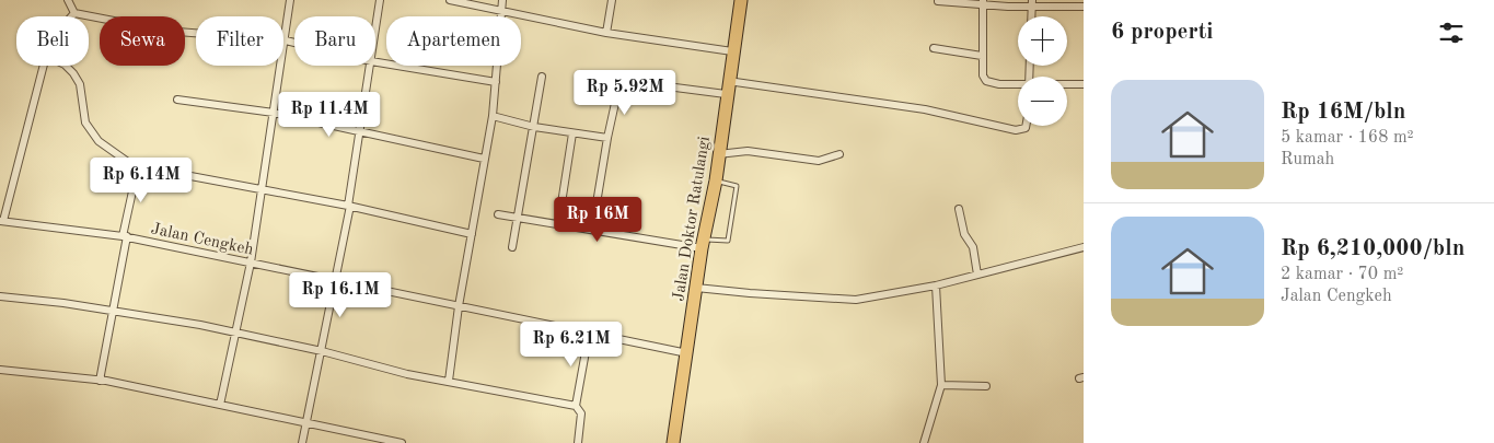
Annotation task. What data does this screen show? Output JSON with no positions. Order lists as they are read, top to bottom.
{
  "streets": {
    "highway": ["Jalan Doktor Ratulangi"],
    "street": ["Jalan Cengkeh"]
  },
  "crossings": [
    ["Jalan Doktor Ratulangi", "Jalan Cengkeh"]
  ],
  "page": {
    "heading": "6 properti",
    "map_buttons": ["+", "−"],
    "chip": [
      "Beli",
      "Sewa",
      "Filter",
      "Baru",
      "Apartemen"
    ],
    "list": [
      {
        "name": "Rp 16M/bln",
        "note": "5 kamar · 168 m² · Rumah"
      },
      {
        "name": "Rp 6,210,000/bln",
        "note": "2 kamar · 70 m² · Jalan Cengkeh"
      }
    ],
    "price": [
      "Rp 5.92M",
      "Rp 11.4M",
      "Rp 6.14M",
      "Rp 16M",
      "Rp 16.1M",
      "Rp 6.21M"
    ]
  }
}
